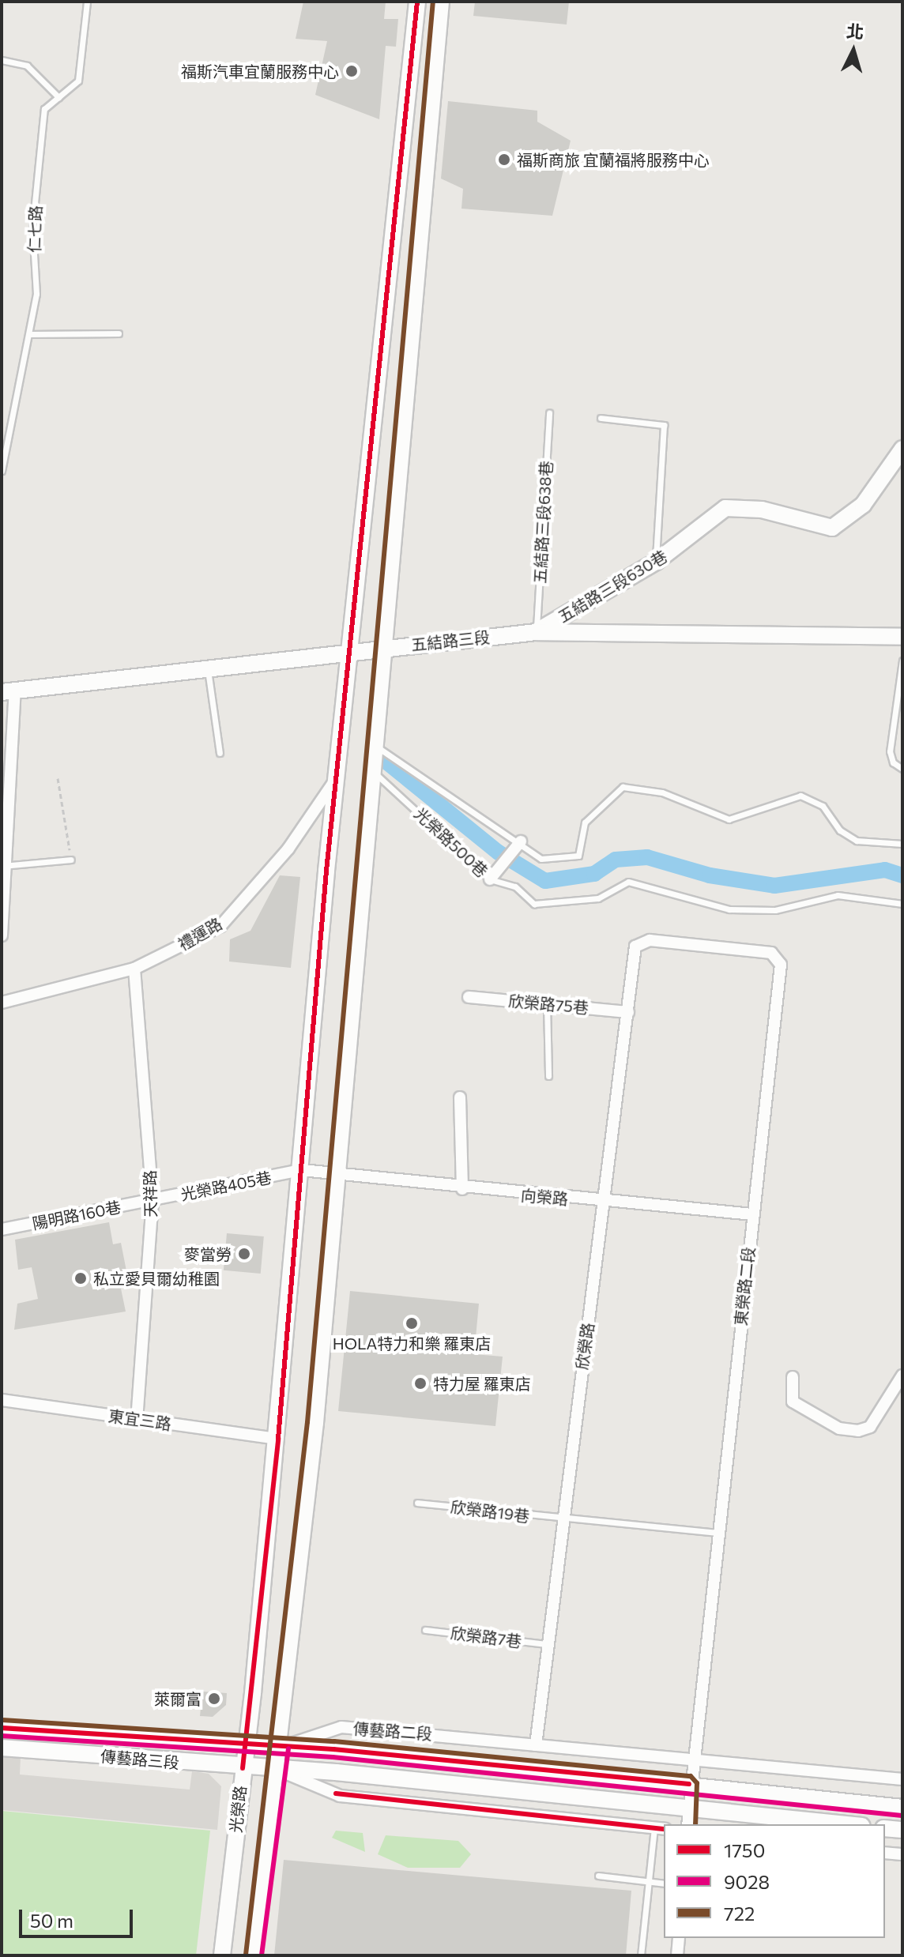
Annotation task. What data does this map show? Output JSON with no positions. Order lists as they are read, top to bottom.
{
  "streets": {
    "street": [
      "五結路三段630巷",
      "五結路三段",
      "禮運路",
      "欣榮路75巷",
      "光榮路405巷",
      "天祥路",
      "向榮路",
      "陽明路160巷",
      "東榮路二段",
      "欣榮路",
      "東宜三路",
      "傳藝路二段",
      "傳藝路三段",
      "光榮路"
    ],
    "lane": [
      "仁七路",
      "五結路三段638巷",
      "光榮路500巷",
      "欣榮路19巷",
      "欣榮路7巷"
    ]
  },
  "crossings": [
    ["五結路三段638巷", "五結路三段630巷"],
    ["五結路三段638巷", "五結路三段"],
    ["五結路三段630巷", "五結路三段"],
    ["五結路三段", "光榮路"],
    ["禮運路", "天祥路"],
    ["禮運路", "光榮路"],
    ["欣榮路75巷", "欣榮路"],
    ["光榮路405巷", "天祥路"],
    ["光榮路405巷", "向榮路"],
    ["光榮路405巷", "陽明路160巷"],
    ["光榮路405巷", "光榮路"],
    ["天祥路", "陽明路160巷"],
    ["天祥路", "東宜三路"],
    ["向榮路", "東榮路二段"],
    ["向榮路", "欣榮路"],
    ["東榮路二段", "欣榮路"],
    ["東榮路二段", "欣榮路19巷"],
    ["東榮路二段", "傳藝路二段"],
    ["欣榮路", "欣榮路19巷"],
    ["欣榮路", "欣榮路7巷"],
    ["欣榮路", "傳藝路二段"],
    ["東宜三路", "光榮路"],
    ["傳藝路二段", "傳藝路三段"],
    ["傳藝路三段", "光榮路"]
  ],
  "places": [
    "福斯汽車宜蘭服務中心",
    "福斯商旅 宜蘭福將服務中心",
    "麥當勞",
    "私立愛貝爾幼稚園",
    "HOLA特力和樂 羅東店",
    "特力屋 羅東店",
    "萊爾富"
  ],
  "lines": ["transit line 1750", "transit line 722", "transit line 9028"],
  "legend": ["1750", "9028", "722"],
  "scale_bar": "50 m",
  "north": "top"
}
